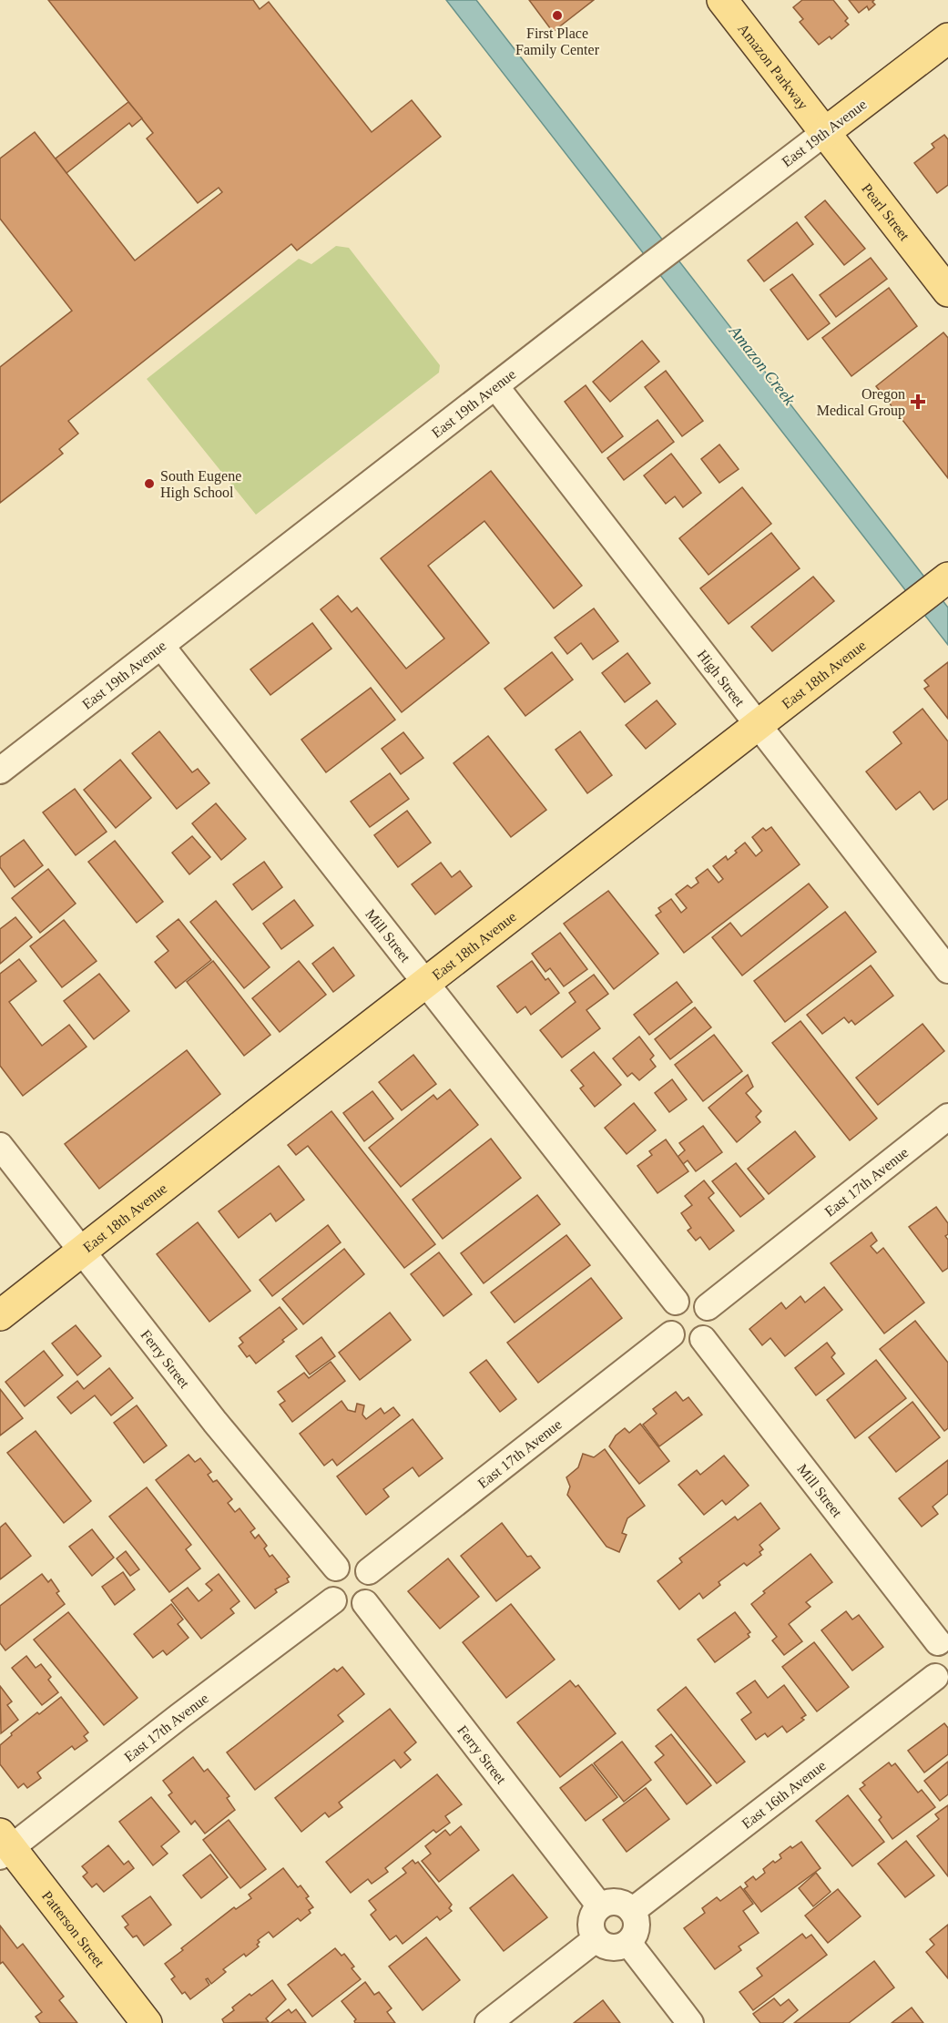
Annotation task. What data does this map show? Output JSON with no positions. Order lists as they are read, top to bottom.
{
  "streets": {
    "main road": [
      "Amazon Parkway",
      "East 19th Avenue",
      "Pearl Street",
      "East 18th Avenue",
      "Patterson Street"
    ],
    "street": [
      "High Street",
      "Mill Street",
      "East 17th Avenue",
      "Ferry Street",
      "East 16th Avenue"
    ]
  },
  "crossings": [
    ["Amazon Parkway", "East 19th Avenue"],
    ["Amazon Parkway", "Pearl Street"],
    ["East 19th Avenue", "Pearl Street"],
    ["East 19th Avenue", "High Street"],
    ["East 19th Avenue", "Mill Street"],
    ["East 18th Avenue", "High Street"],
    ["East 18th Avenue", "Mill Street"],
    ["East 18th Avenue", "Ferry Street"],
    ["Mill Street", "East 17th Avenue"],
    ["East 17th Avenue", "Ferry Street"],
    ["East 17th Avenue", "Patterson Street"],
    ["Ferry Street", "East 16th Avenue"]
  ],
  "water": ["Amazon Creek"],
  "places": {
    "other": ["First Place Family Center", "South Eugene High School"],
    "health": ["Oregon Medical Group"]
  }
}
